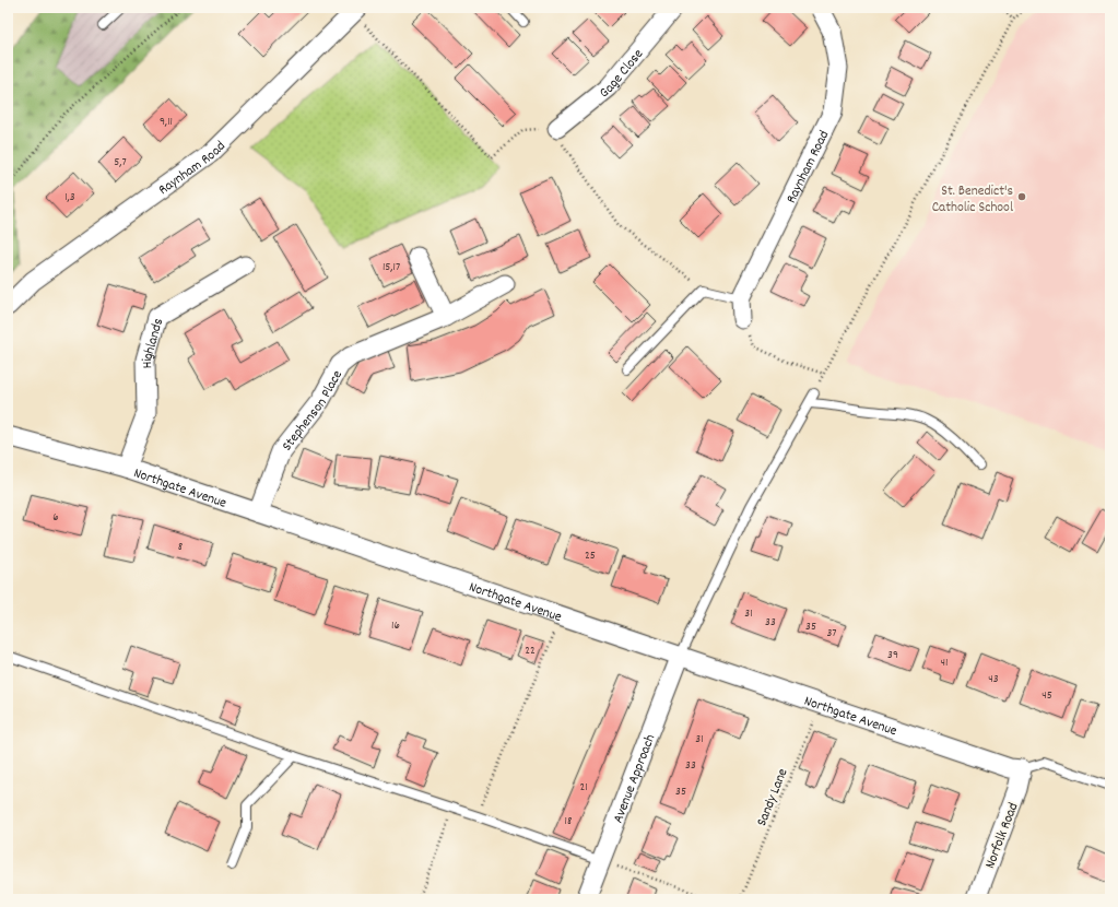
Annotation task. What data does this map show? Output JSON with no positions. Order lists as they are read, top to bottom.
{
  "streets": {
    "street": [
      "Gage Close",
      "Raynham Road",
      "Highlands",
      "Stephenson Place",
      "Northgate Avenue",
      "Avenue Approach",
      "Norfolk Road"
    ],
    "path": ["Sandy Lane"]
  },
  "crossings": [
    ["Highlands", "Northgate Avenue"],
    ["Stephenson Place", "Northgate Avenue"],
    ["Northgate Avenue", "Avenue Approach"],
    ["Northgate Avenue", "Sandy Lane"],
    ["Northgate Avenue", "Norfolk Road"]
  ],
  "places": ["St. Benedict's Catholic School"],
  "house_numbers": [
    "9,11",
    "5,7",
    "1,3",
    "15,17",
    "6",
    "8",
    "25",
    "31",
    "33",
    "16",
    "35",
    "37",
    "22",
    "39",
    "41",
    "43",
    "45",
    "31",
    "33",
    "21",
    "35",
    "18"
  ]
}
